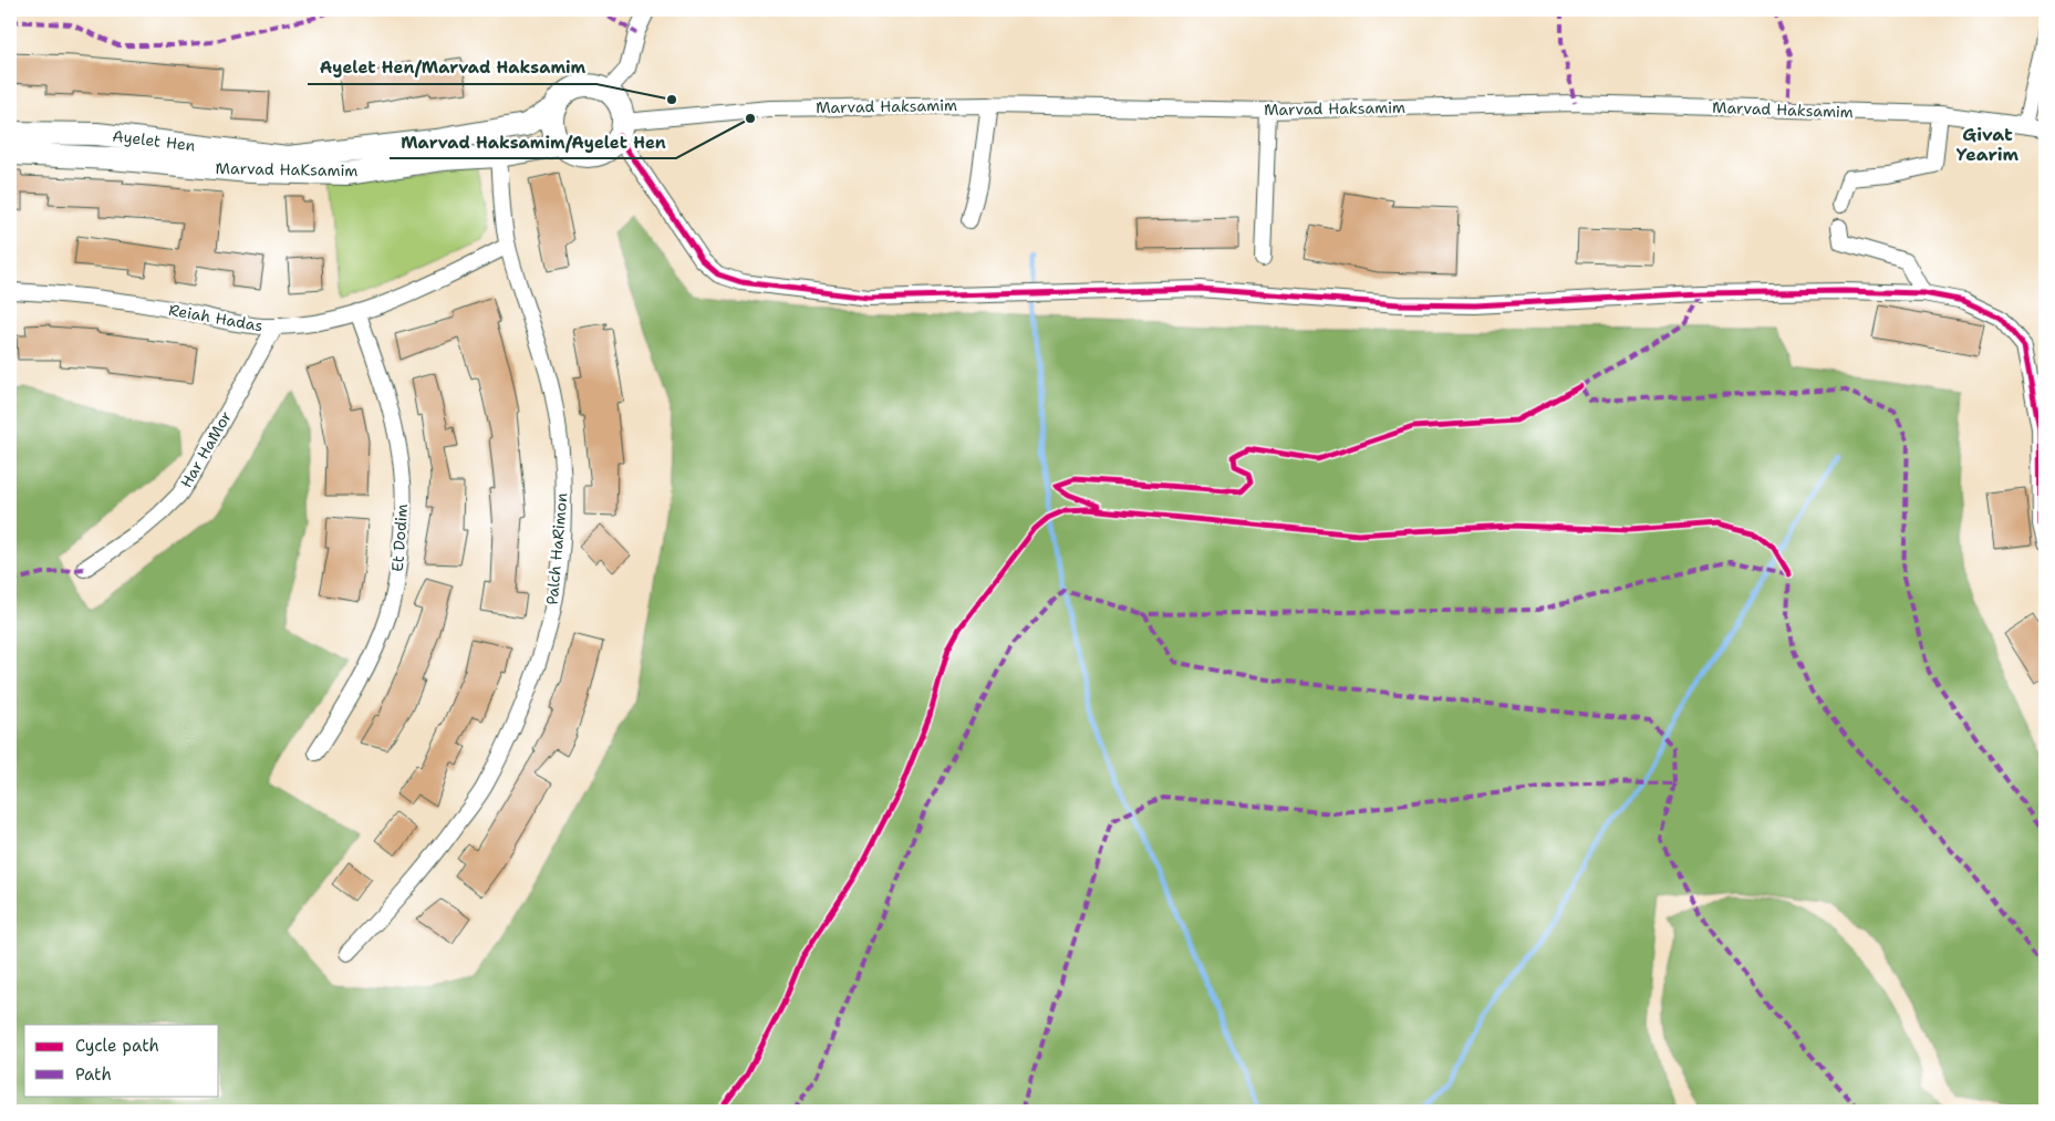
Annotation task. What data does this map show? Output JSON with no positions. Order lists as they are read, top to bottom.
{
  "streets": {
    "street": [
      "Marvad Haksamim",
      "Ayelet Hen",
      "Marvad HaKsamim",
      "Reiah Hadas",
      "Har HaMor",
      "Et Dodim",
      "Palch HaRimon"
    ]
  },
  "crossings": [
    ["Marvad Haksamim", "Ayelet Hen"],
    ["Marvad Haksamim", "Marvad HaKsamim"],
    ["Ayelet Hen", "Marvad HaKsamim"],
    ["Marvad HaKsamim", "Palch HaRimon"],
    ["Reiah Hadas", "Har HaMor"],
    ["Reiah Hadas", "Et Dodim"],
    ["Reiah Hadas", "Palch HaRimon"]
  ],
  "districts": ["Givat Yearim"],
  "places": ["Ayelet Hen/Marvad Haksamim", "Marvad Haksamim/Ayelet Hen"],
  "legend": ["Cycle path", "Path"]
}
